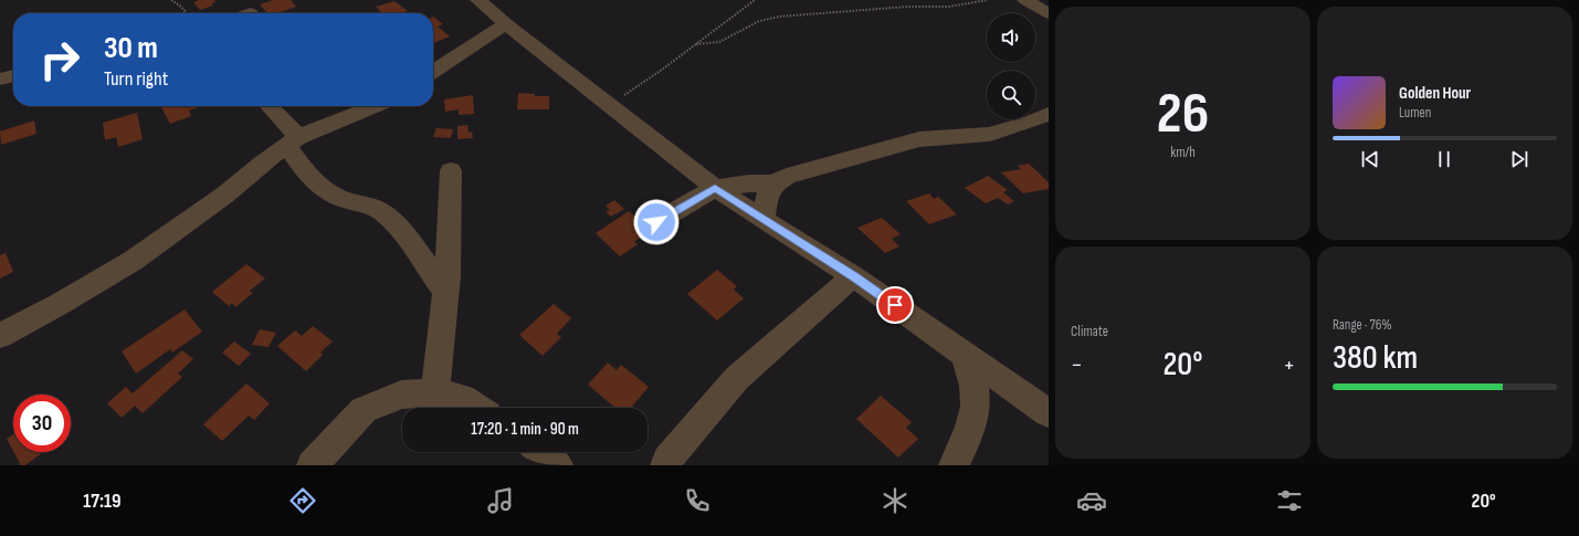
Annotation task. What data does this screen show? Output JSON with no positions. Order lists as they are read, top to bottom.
{
  "page": {
    "tile": [
      ["26", "km/h"],
      "Climate",
      ["Range · 76%", "380 km"]
    ],
    "turn": ["30 m", "Turn right"],
    "song": ["Golden Hour", "Lumen"],
    "heat": ["−", "20°", "+"],
    "limit": "30",
    "trip": "17:20 · 1 min · 90 m",
    "tabs": ["17:19", "20°"]
  }
}
